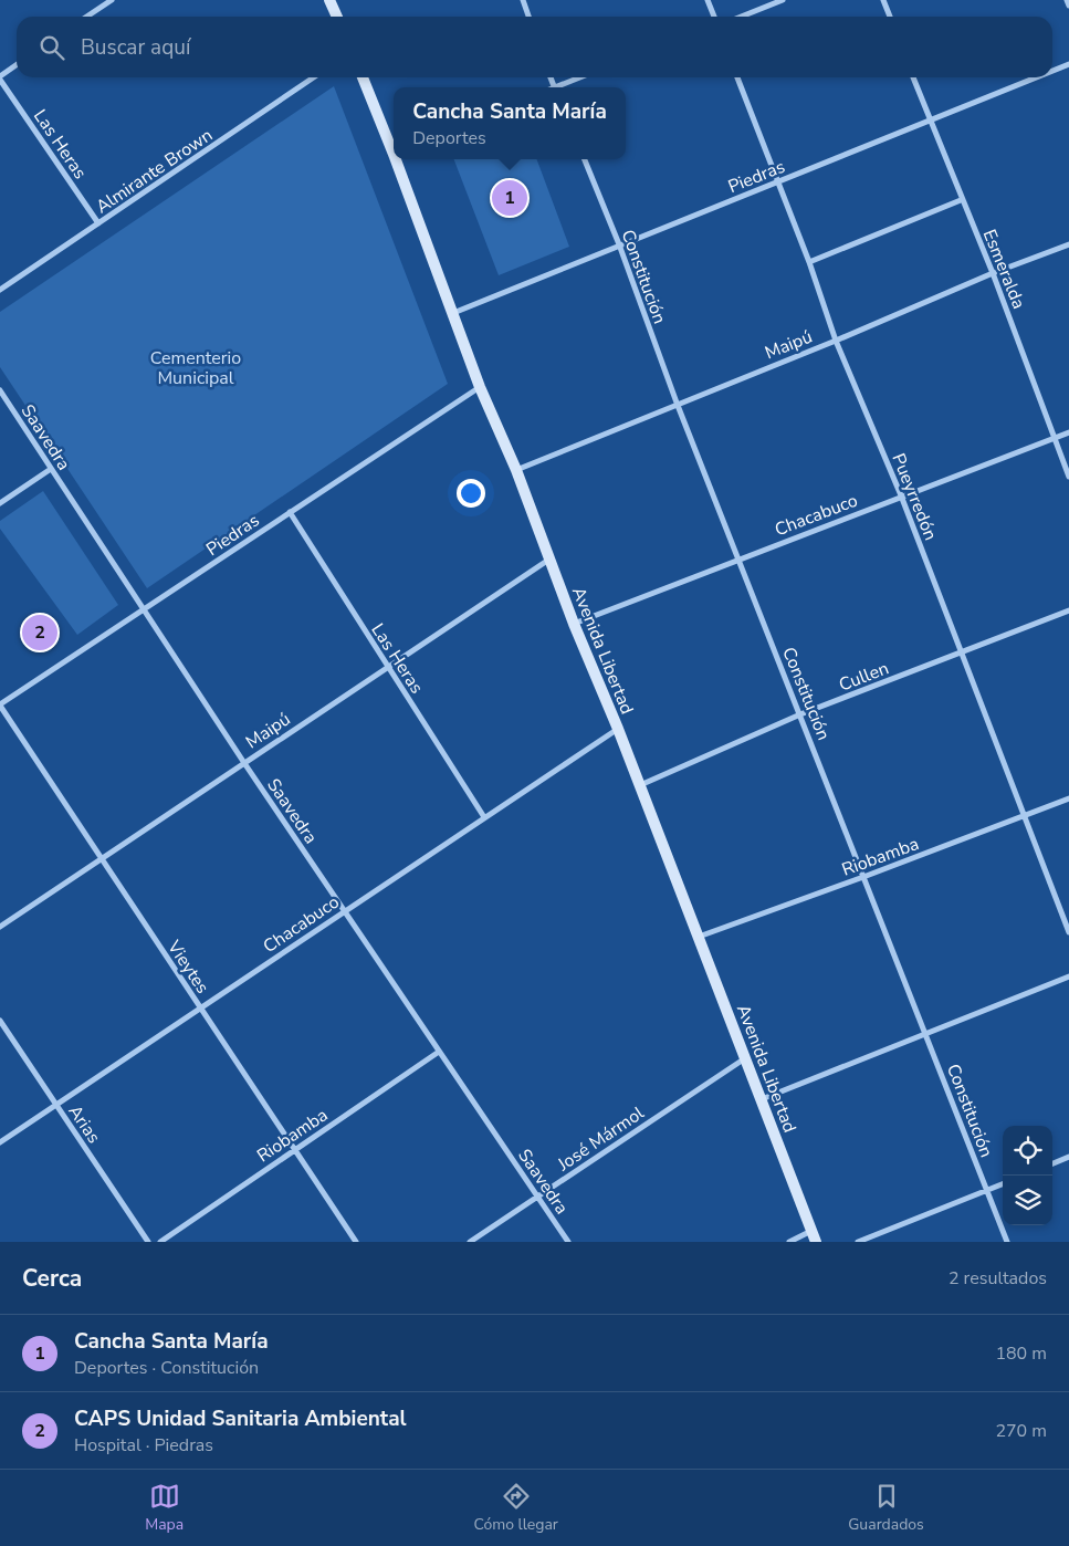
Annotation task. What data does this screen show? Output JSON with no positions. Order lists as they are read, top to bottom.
{
  "streets": {
    "main road": ["Avenida Libertad"],
    "street": [
      "Las Heras",
      "Almirante Brown",
      "Piedras",
      "Esmeralda",
      "Constitución",
      "Maipú",
      "Saavedra",
      "Pueyrredón",
      "Chacabuco",
      "Cullen",
      "Riobamba",
      "Vieytes",
      "Arias",
      "José Mármol"
    ]
  },
  "crossings": [
    ["Las Heras", "Almirante Brown"],
    ["Las Heras", "Piedras"],
    ["Las Heras", "Maipú"],
    ["Las Heras", "Chacabuco"],
    ["Piedras", "Esmeralda"],
    ["Piedras", "Constitución"],
    ["Piedras", "Saavedra"],
    ["Piedras", "Pueyrredón"],
    ["Piedras", "Avenida Libertad"],
    ["Piedras", "Vieytes"],
    ["Esmeralda", "Maipú"],
    ["Esmeralda", "Chacabuco"],
    ["Constitución", "Maipú"],
    ["Constitución", "Chacabuco"],
    ["Constitución", "Cullen"],
    ["Constitución", "Riobamba"],
    ["Maipú", "Saavedra"],
    ["Maipú", "Pueyrredón"],
    ["Maipú", "Avenida Libertad"],
    ["Maipú", "Vieytes"],
    ["Saavedra", "Chacabuco"],
    ["Saavedra", "Riobamba"],
    ["Saavedra", "José Mármol"],
    ["Pueyrredón", "Chacabuco"],
    ["Pueyrredón", "Cullen"],
    ["Pueyrredón", "Riobamba"],
    ["Chacabuco", "Avenida Libertad"],
    ["Chacabuco", "Vieytes"],
    ["Chacabuco", "Arias"],
    ["Avenida Libertad", "Cullen"],
    ["Avenida Libertad", "Riobamba"],
    ["Avenida Libertad", "José Mármol"],
    ["Riobamba", "Vieytes"]
  ],
  "parks": ["Cementerio Municipal"],
  "page": {
    "search": "Buscar aquí",
    "popup": ["Cancha Santa María", "Deportes"],
    "pins": ["1", "2"],
    "heading": ["Cerca", "2 resultados"],
    "list": [
      {
        "mark": "1",
        "name": "Cancha Santa María",
        "note": "Deportes · Constitución",
        "value": "180 m"
      },
      {
        "mark": "2",
        "name": "CAPS Unidad Sanitaria Ambiental",
        "note": "Hospital · Piedras",
        "value": "270 m"
      }
    ],
    "nav": ["Mapa", "Cómo llegar", "Guardados"]
  }
}
